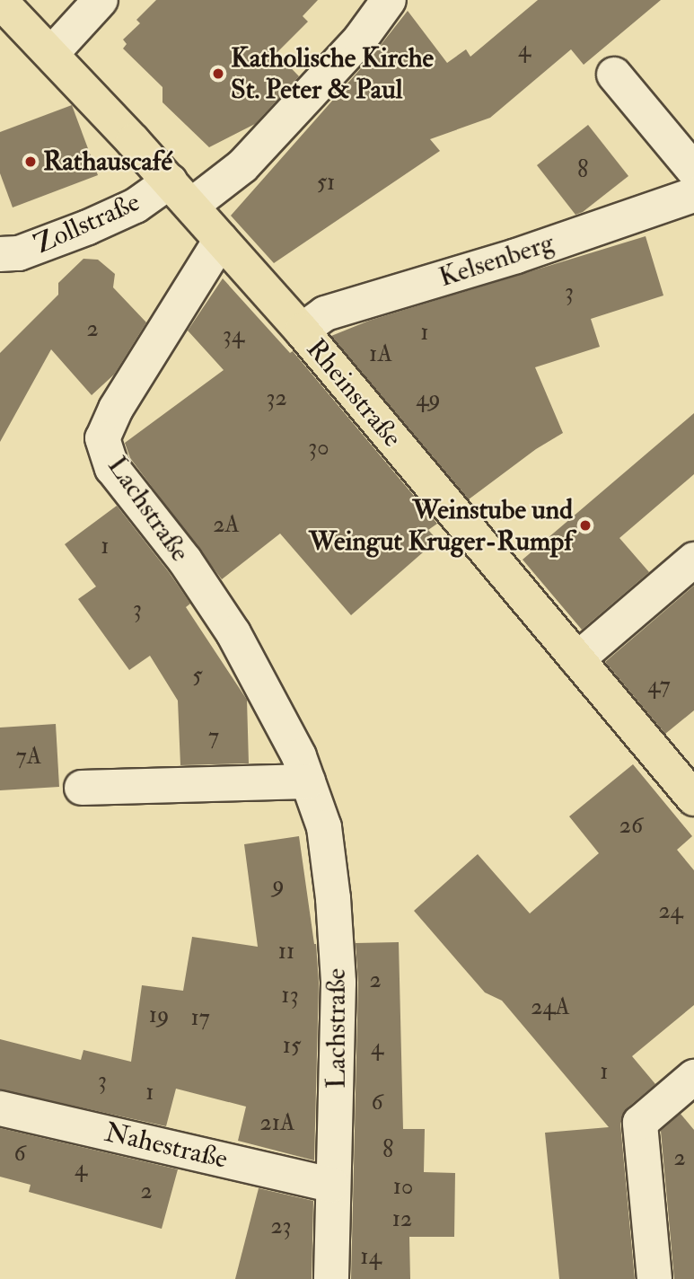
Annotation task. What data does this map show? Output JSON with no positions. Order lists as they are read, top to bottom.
{
  "streets": {
    "main road": ["Rheinstraße"],
    "street": [
      "Zollstraße",
      "Kelsenberg",
      "Lachstraße",
      "Nahestraße"
    ]
  },
  "crossings": [
    ["Zollstraße", "Rheinstraße"],
    ["Kelsenberg", "Rheinstraße"],
    ["Rheinstraße", "Lachstraße"],
    ["Lachstraße", "Nahestraße"]
  ],
  "places": ["Katholische Kirche St. Peter & Paul", "Rathauscafé", "Weinstube und Weingut Kruger-Rumpf"],
  "house_numbers": [
    "4",
    "8",
    "51",
    "3",
    "2",
    "1",
    "34",
    "1A",
    "32",
    "49",
    "30",
    "2A",
    "1",
    "3",
    "5",
    "47",
    "7",
    "7A",
    "26",
    "9",
    "24",
    "11",
    "2",
    "13",
    "24A",
    "19",
    "17",
    "15",
    "4",
    "1",
    "3",
    "1",
    "6",
    "21A",
    "8",
    "6",
    "2",
    "4",
    "10",
    "2",
    "12",
    "23",
    "14"
  ]
}
